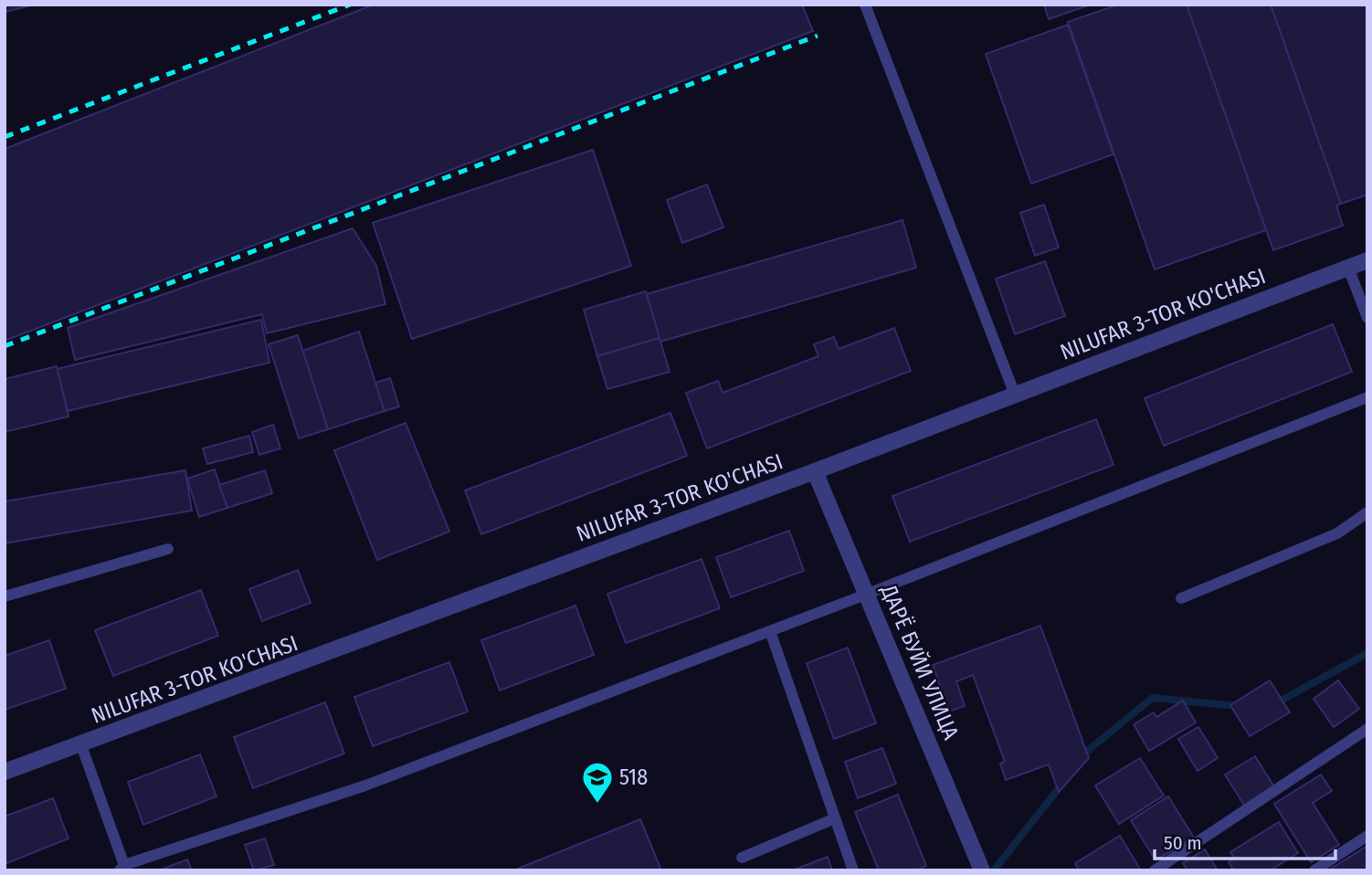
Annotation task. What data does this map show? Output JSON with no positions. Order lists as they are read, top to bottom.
{
  "streets": {
    "street": ["NILUFAR 3-TOR KO'CHASI", "ДАРЁ БУЙИ УЛИЦА"]
  },
  "crossings": [
    ["NILUFAR 3-TOR KO'CHASI", "ДАРЁ БУЙИ УЛИЦА"]
  ],
  "places": {
    "school or university": ["518"]
  },
  "scale_bar": "50 m"
}
